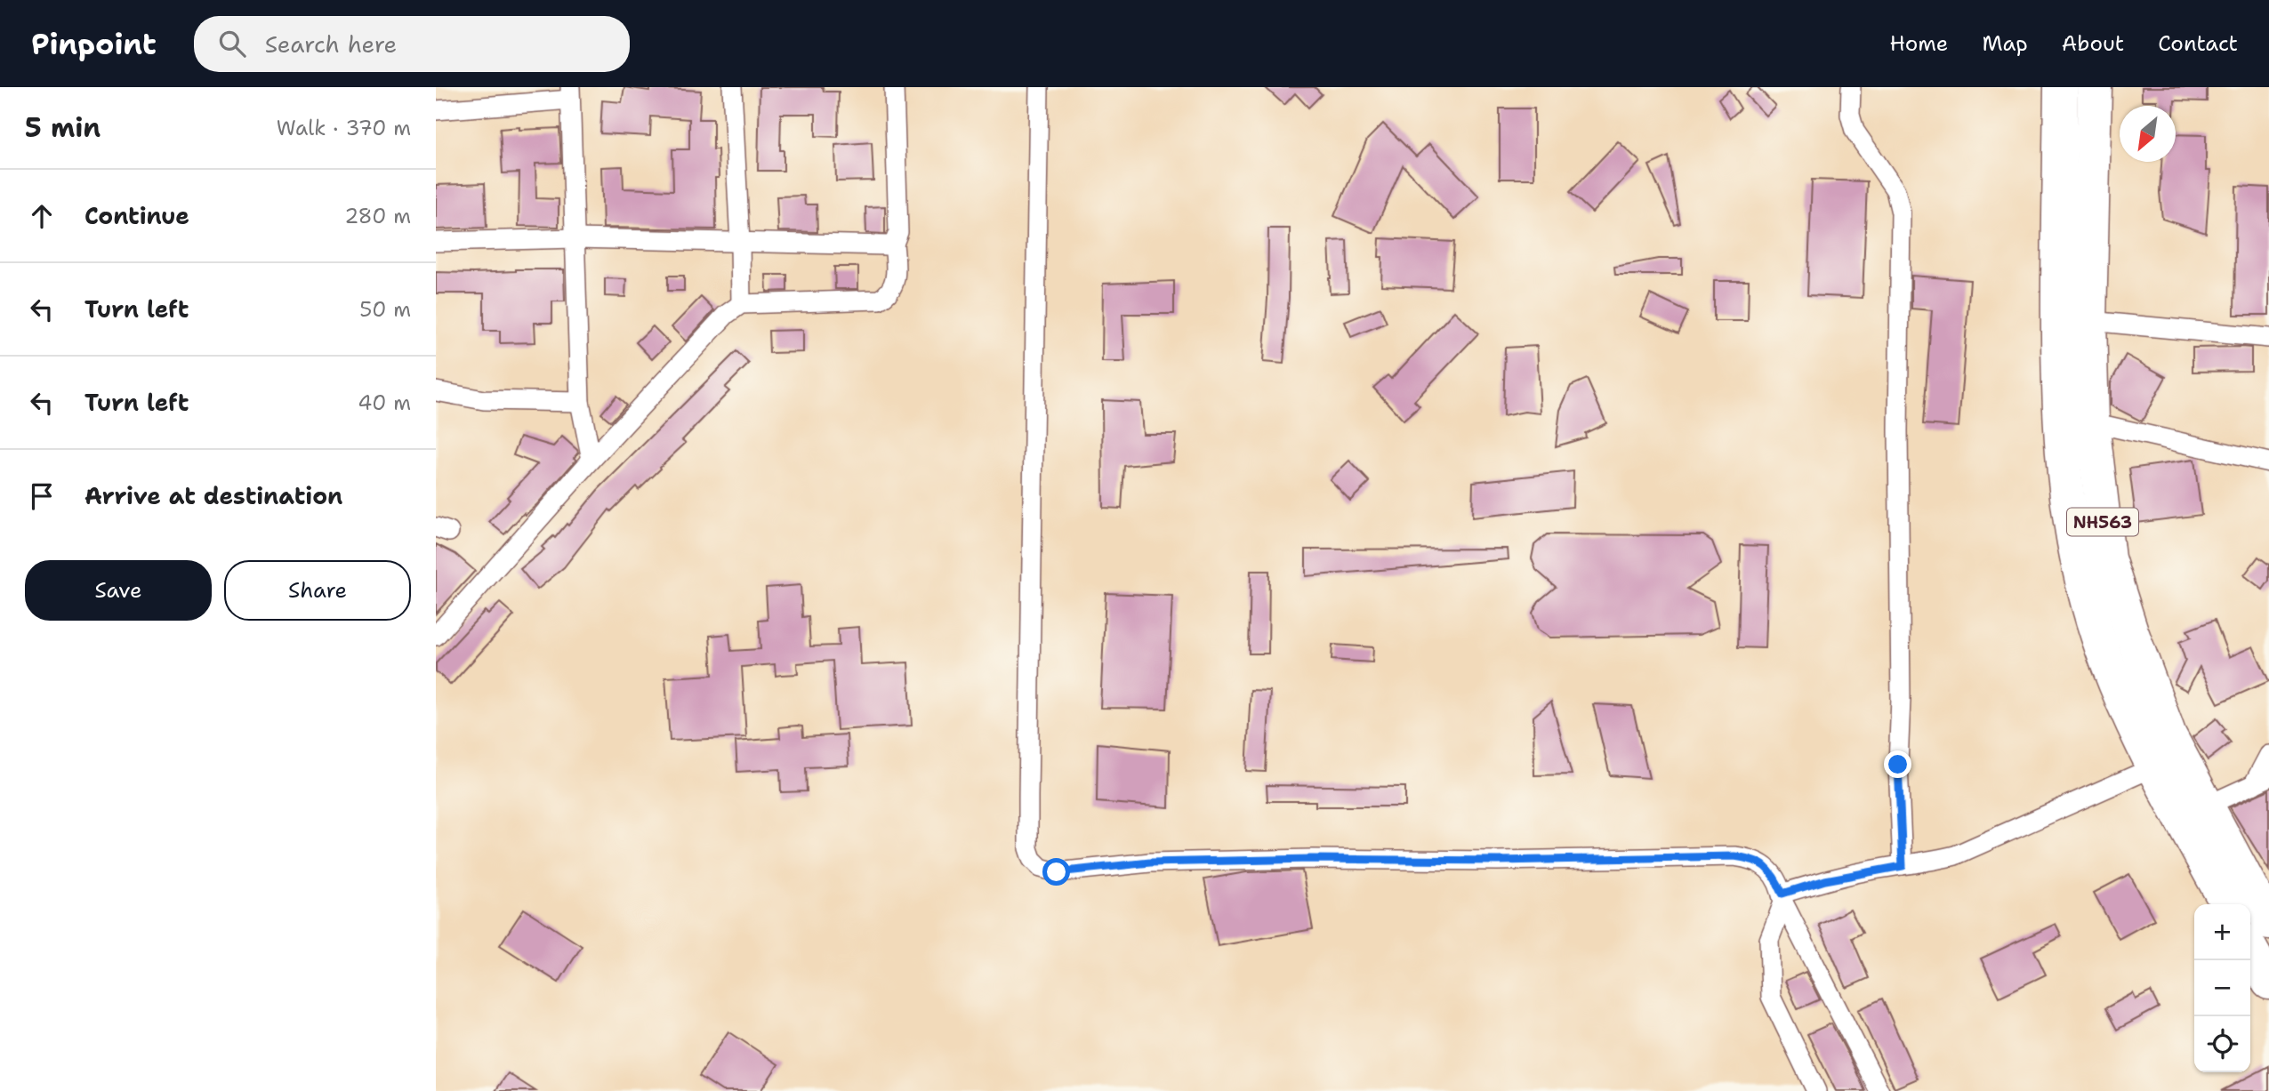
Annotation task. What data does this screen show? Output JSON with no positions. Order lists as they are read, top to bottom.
{
  "streets": {
    "highway": ["NH563"]
  },
  "north": "bottom left",
  "page": {
    "header": "Pinpoint",
    "search": "Search here",
    "nav": [
      "Home",
      "Map",
      "About",
      "Contact"
    ],
    "heading": ["5 min", "Walk · 370 m"],
    "list": [
      ["Continue", "280 m"],
      ["Turn left", "50 m"],
      ["Turn left", "40 m"],
      "Arrive at destination"
    ],
    "buttons": ["Save", "Share"],
    "map_buttons": ["+", "−"]
  }
}
